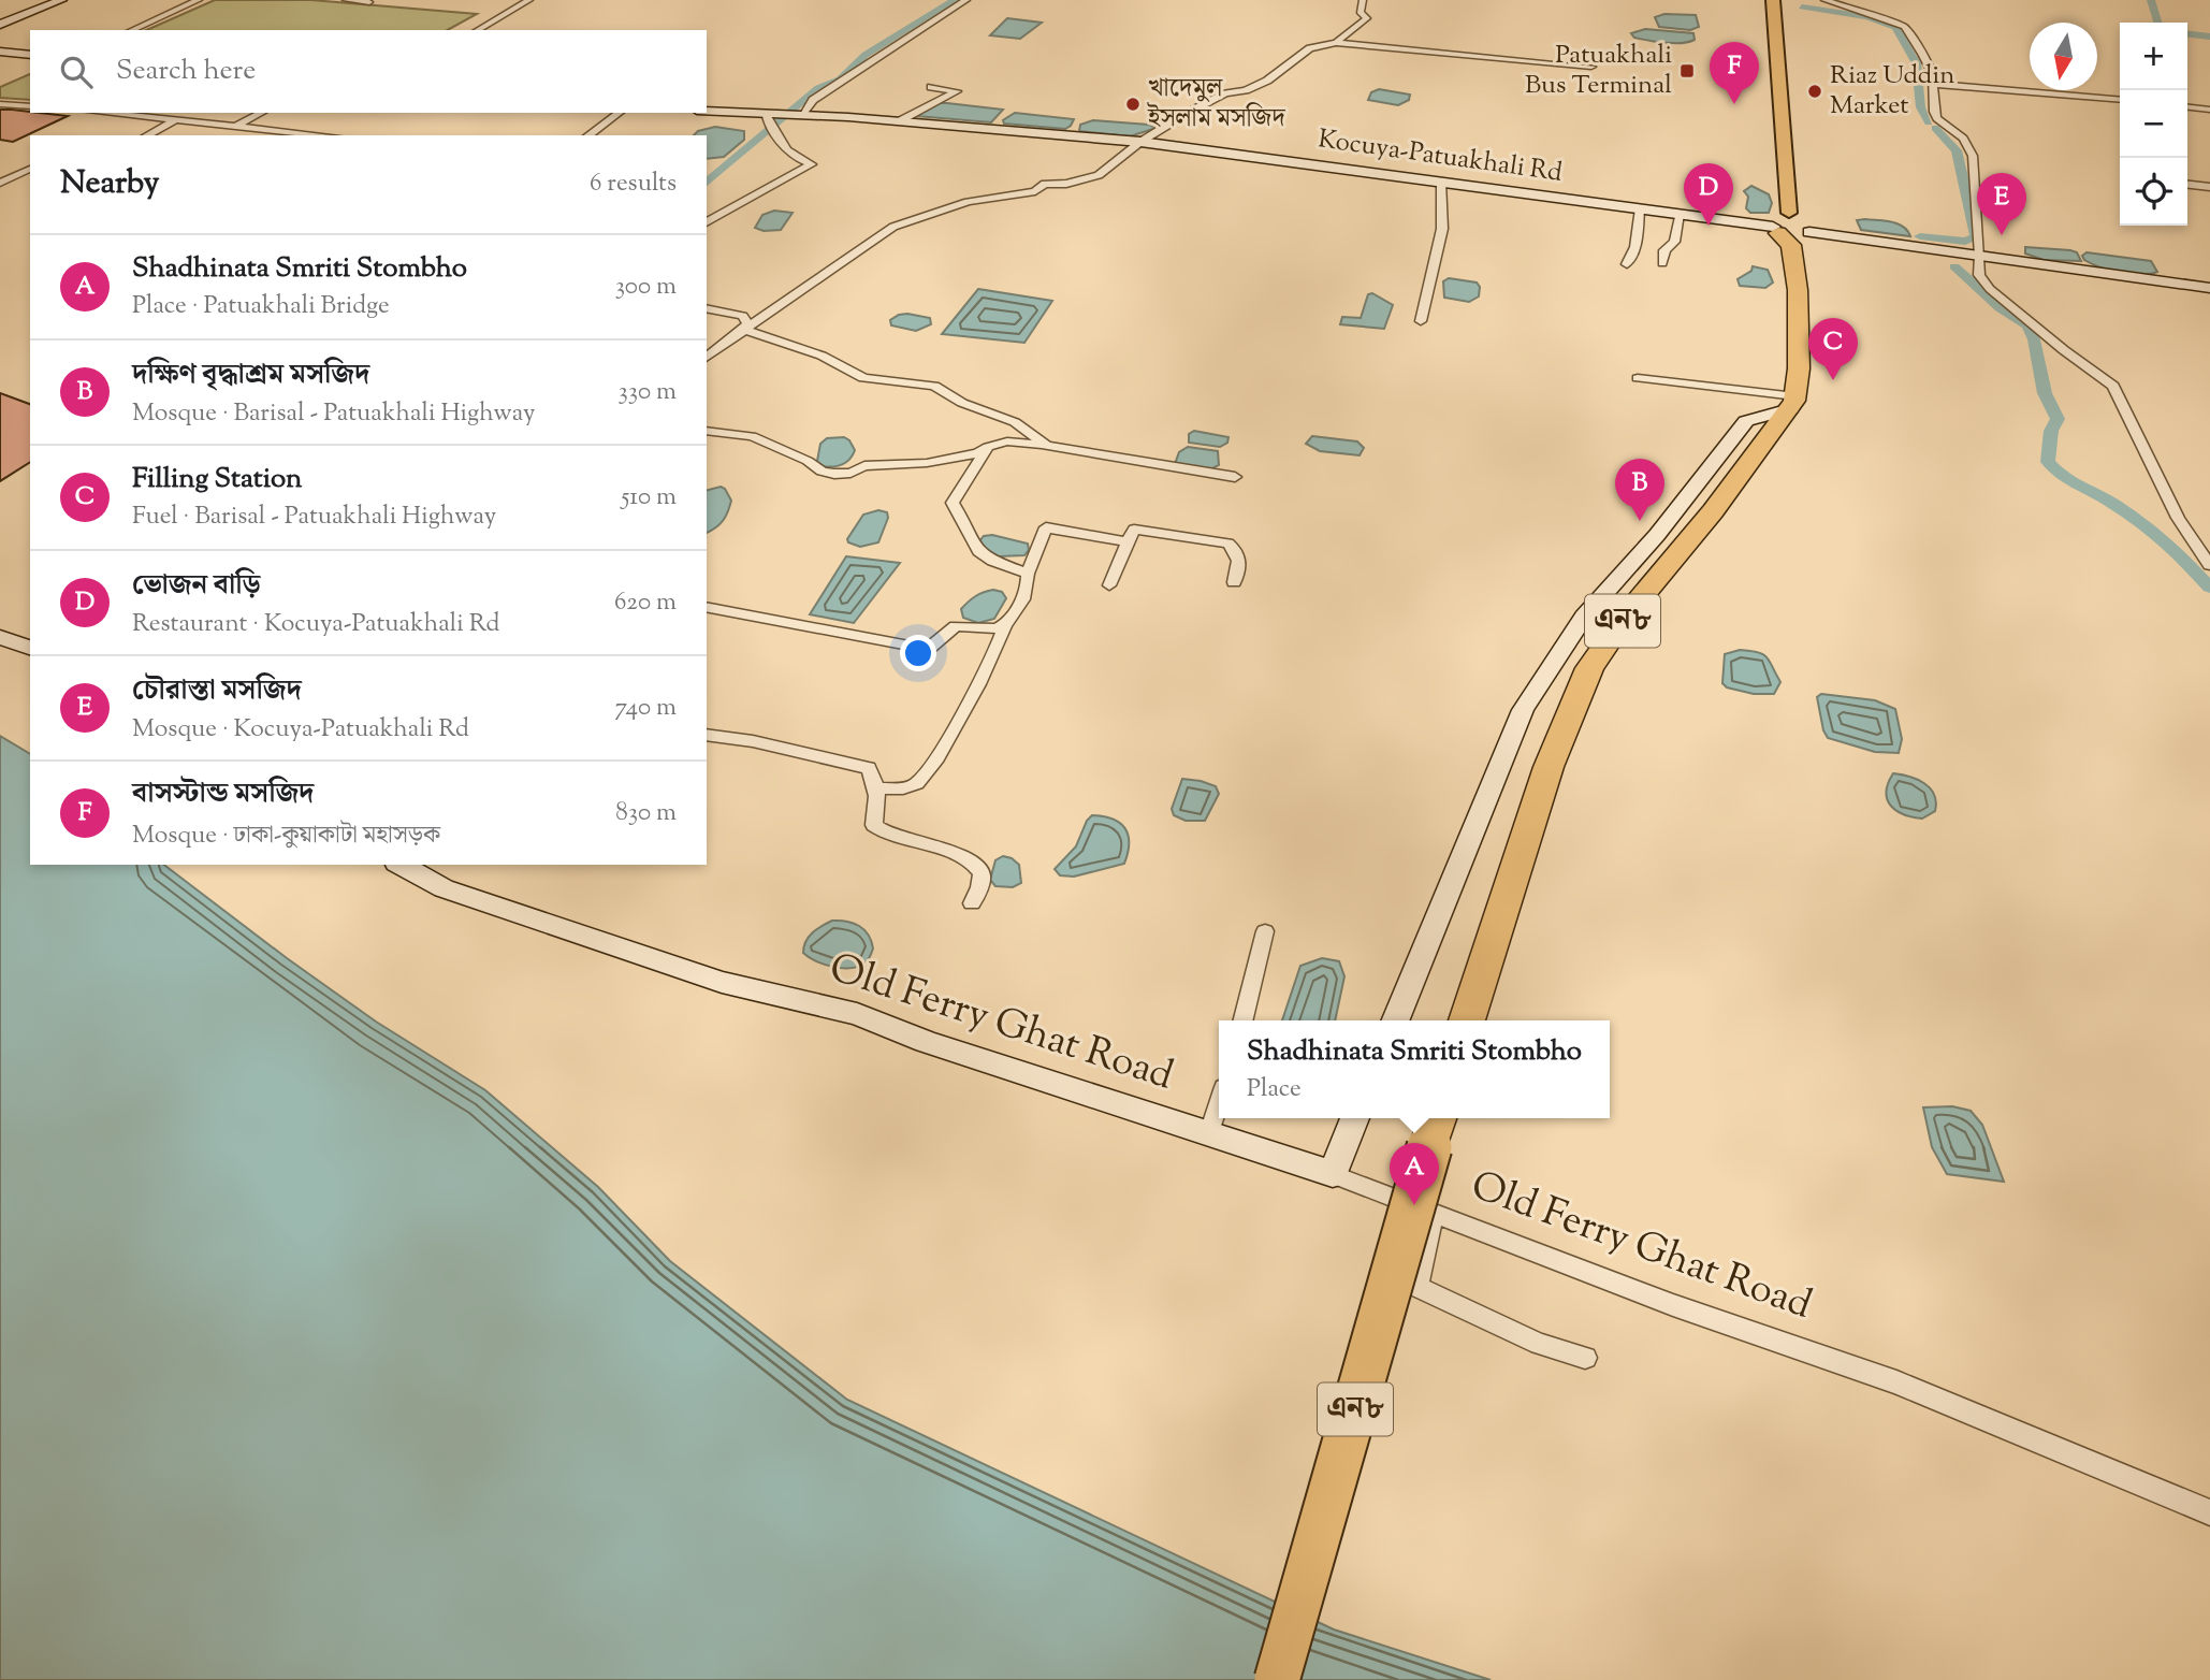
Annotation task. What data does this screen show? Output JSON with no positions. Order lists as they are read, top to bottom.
{
  "streets": {
    "highway": ["এন৮"],
    "main road": ["Kocuya-Patuakhali Rd", "Old Ferry Ghat Road"]
  },
  "places": {
    "transit": ["Patuakhali Bus Terminal"],
    "other": ["Riaz Uddin Market", "খাদেমুল ইসলাম মসজিদ"]
  },
  "north": "bottom",
  "page": {
    "map_buttons": ["+", "−"],
    "search": "Search here",
    "pins": [
      "F",
      "D",
      "E",
      "C",
      "B",
      "A"
    ],
    "heading": ["Nearby", "6 results"],
    "list": [
      {
        "mark": "A",
        "name": "Shadhinata Smriti Stombho",
        "note": "Place · Patuakhali Bridge",
        "value": "300 m"
      },
      {
        "mark": "B",
        "name": "দক্ষিণ বৃদ্ধাশ্রম মসজিদ",
        "note": "Mosque · Barisal - Patuakhali Highway",
        "value": "330 m"
      },
      {
        "mark": "C",
        "name": "Filling Station",
        "note": "Fuel · Barisal - Patuakhali Highway",
        "value": "510 m"
      },
      {
        "mark": "D",
        "name": "ভোজন বাড়ি",
        "note": "Restaurant · Kocuya-Patuakhali Rd",
        "value": "620 m"
      },
      {
        "mark": "E",
        "name": "চৌরাস্তা মসজিদ",
        "note": "Mosque · Kocuya-Patuakhali Rd",
        "value": "740 m"
      },
      {
        "mark": "F",
        "name": "বাসস্টান্ড মসজিদ",
        "note": "Mosque · ঢাকা-কুয়াকাটা মহাসড়ক",
        "value": "830 m"
      }
    ],
    "popup": ["Shadhinata Smriti Stombho", "Place"]
  }
}
